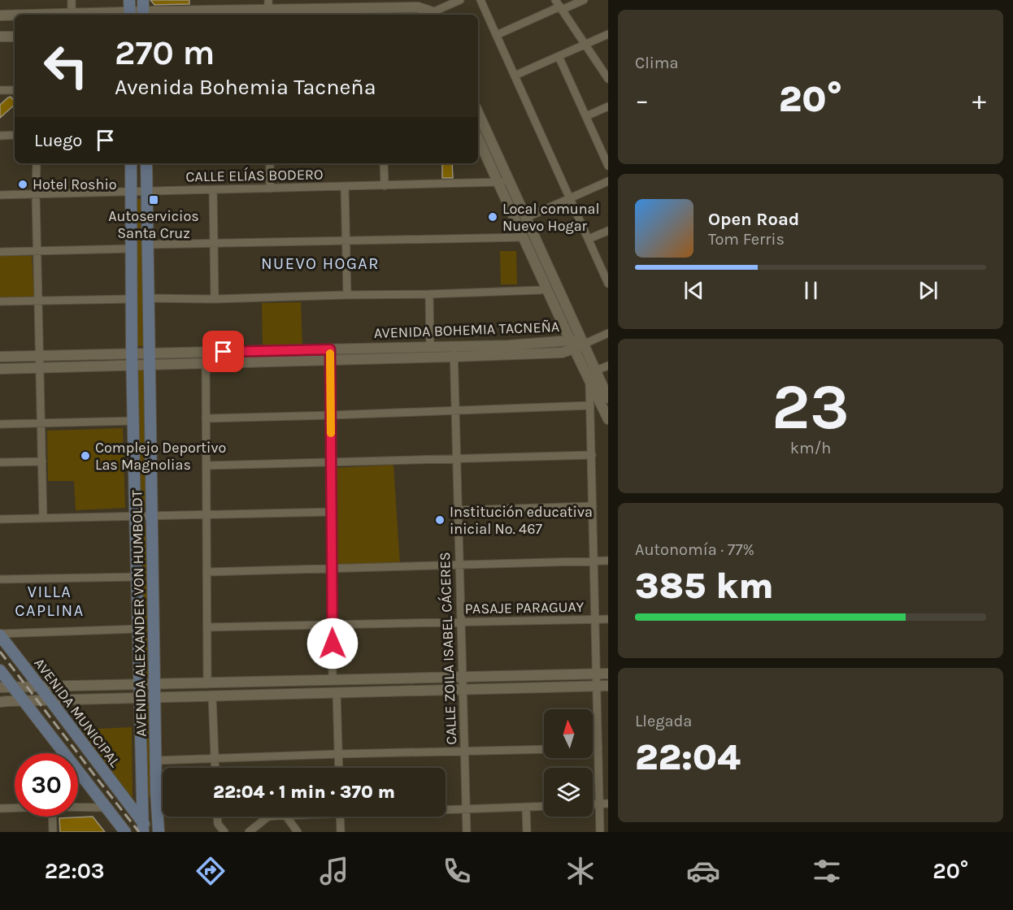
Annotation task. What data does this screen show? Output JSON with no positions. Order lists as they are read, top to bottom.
{
  "streets": {
    "main road": ["AVENIDA ALEXANDER VON HUMBOLDT", "AVENIDA MUNICIPAL"],
    "street": [
      "CALLE ELÍAS BODERO",
      "AVENIDA BOHEMIA TACNEÑA",
      "PASAJE PARAGUAY",
      "CALLE ZOILA ISABEL CÁCERES"
    ]
  },
  "crossings": [
    ["CALLE ELÍAS BODERO", "AVENIDA ALEXANDER VON HUMBOLDT"],
    ["AVENIDA BOHEMIA TACNEÑA", "AVENIDA ALEXANDER VON HUMBOLDT"],
    ["AVENIDA BOHEMIA TACNEÑA", "CALLE ZOILA ISABEL CÁCERES"],
    ["PASAJE PARAGUAY", "CALLE ZOILA ISABEL CÁCERES"],
    ["AVENIDA ALEXANDER VON HUMBOLDT", "AVENIDA MUNICIPAL"]
  ],
  "districts": ["NUEVO HOGAR", "VILLA CAPLINA"],
  "places": {
    "other": [
      "Hotel Roshio",
      "Local comunal Nuevo Hogar",
      "Complejo Deportivo Las Magnolias",
      "Institución educativa inicial No. 467"
    ],
    "transit": ["Autoservicios Santa Cruz"]
  },
  "north": "top",
  "page": {
    "tile": [
      "Clima",
      ["23", "km/h"],
      ["Autonomía · 77%", "385 km"],
      ["Llegada", "22:04"]
    ],
    "turn": ["270 m", "Avenida Bohemia Tacneña"],
    "heat": ["−", "20°", "+"],
    "then": "Luego",
    "song": ["Open Road", "Tom Ferris"],
    "limit": "30",
    "trip": "22:04 · 1 min · 370 m",
    "tabs": ["22:03", "20°"]
  }
}
